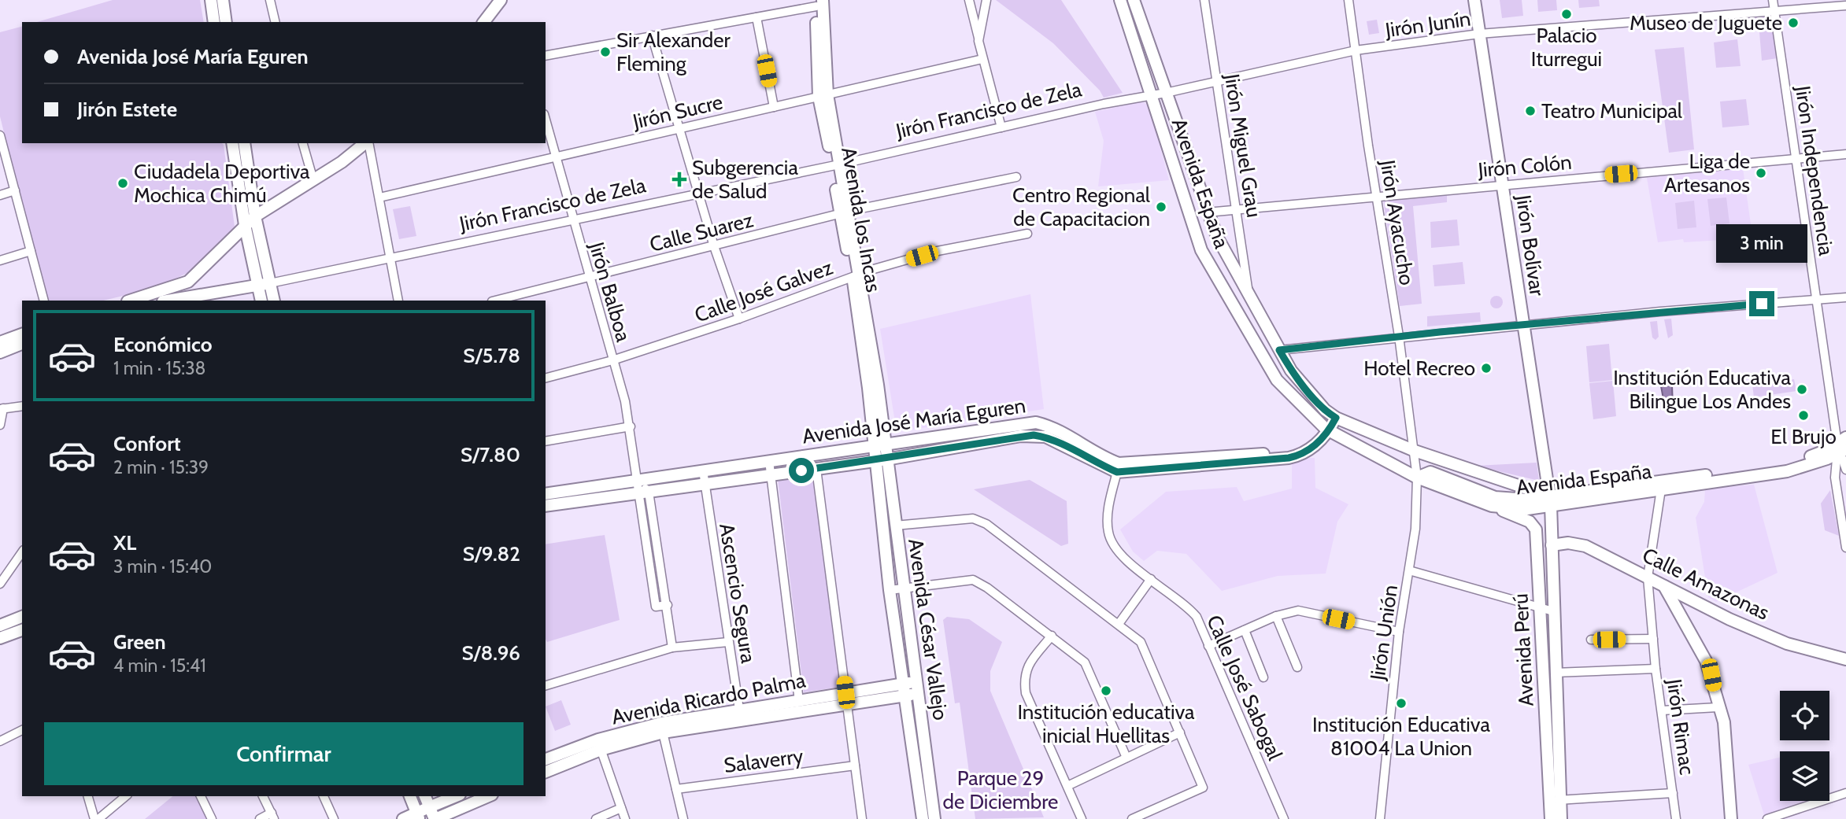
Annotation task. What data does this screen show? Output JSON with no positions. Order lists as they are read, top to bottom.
{
  "streets": {
    "main road": [
      "Jirón Francisco de Zela",
      "Avenida España",
      "Avenida los Incas",
      "Jirón Bolívar",
      "Avenida José María Eguren",
      "Calle Amazonas",
      "Avenida César Vallejo",
      "Avenida Perú",
      "Avenida Ricardo Palma"
    ],
    "street": [
      "Jirón Junín",
      "Jirón Sucre",
      "Jirón Miguel Grau",
      "Jirón Colón",
      "Jirón Independencia",
      "Jirón Ayacucho",
      "Calle Suarez",
      "Calle José Galvez",
      "Jirón Balboa",
      "Ascencio Segura",
      "Jirón Unión",
      "Calle José Sabogal",
      "Jirón Rimac",
      "Salaverry"
    ]
  },
  "crossings": [
    ["Jirón Junín", "Jirón Francisco de Zela"],
    ["Jirón Junín", "Jirón Miguel Grau"],
    ["Jirón Junín", "Jirón Independencia"],
    ["Jirón Junín", "Avenida España"],
    ["Jirón Junín", "Jirón Ayacucho"],
    ["Jirón Junín", "Jirón Bolívar"],
    ["Jirón Francisco de Zela", "Avenida España"],
    ["Jirón Francisco de Zela", "Avenida los Incas"],
    ["Jirón Francisco de Zela", "Jirón Balboa"],
    ["Jirón Sucre", "Avenida los Incas"],
    ["Jirón Sucre", "Jirón Balboa"],
    ["Jirón Miguel Grau", "Jirón Colón"],
    ["Jirón Miguel Grau", "Avenida España"],
    ["Jirón Colón", "Jirón Independencia"],
    ["Jirón Colón", "Avenida España"],
    ["Jirón Colón", "Jirón Ayacucho"],
    ["Jirón Colón", "Jirón Bolívar"],
    ["Jirón Independencia", "Avenida España"],
    ["Avenida España", "Jirón Ayacucho"],
    ["Avenida España", "Jirón Bolívar"],
    ["Avenida España", "Avenida José María Eguren"],
    ["Avenida España", "Jirón Unión"],
    ["Avenida España", "Avenida Perú"],
    ["Avenida España", "Jirón Rimac"],
    ["Avenida los Incas", "Calle Suarez"],
    ["Avenida los Incas", "Calle José Galvez"],
    ["Avenida los Incas", "Avenida José María Eguren"],
    ["Avenida los Incas", "Avenida César Vallejo"],
    ["Jirón Ayacucho", "Jirón Unión"],
    ["Calle Suarez", "Jirón Balboa"],
    ["Jirón Bolívar", "Avenida Perú"],
    ["Calle José Galvez", "Jirón Balboa"],
    ["Jirón Balboa", "Avenida José María Eguren"],
    ["Avenida José María Eguren", "Ascencio Segura"],
    ["Avenida José María Eguren", "Avenida César Vallejo"],
    ["Avenida José María Eguren", "Calle José Sabogal"],
    ["Calle Amazonas", "Avenida Perú"],
    ["Calle Amazonas", "Jirón Rimac"],
    ["Ascencio Segura", "Avenida Ricardo Palma"],
    ["Avenida César Vallejo", "Avenida Ricardo Palma"]
  ],
  "parks": ["Parque 29 de Diciembre"],
  "places": {
    "other": [
      "Palacio Iturregui",
      "Museo de Juguete",
      "Sir Alexander Fleming",
      "Teatro Municipal",
      "Liga de Artesanos",
      "Ciudadela Deportiva Mochica Chimú",
      "Centro Regional de Capacitacion",
      "Hotel Recreo",
      "Institución Educativa Bilingue Los Andes",
      "El Brujo",
      "Institución educativa inicial Huellitas",
      "Institución Educativa 81004 La Union"
    ],
    "health": ["Subgerencia de Salud"]
  },
  "page": {
    "banner": ["Avenida José María Eguren", "Jirón Estete"],
    "bubble": "3 min",
    "list": [
      {
        "name": "Económico",
        "note": "1 min · 15:38",
        "value": "S/5.78"
      },
      {
        "name": "Confort",
        "note": "2 min · 15:39",
        "value": "S/7.80"
      },
      {
        "name": "XL",
        "note": "3 min · 15:40",
        "value": "S/9.82"
      },
      {
        "name": "Green",
        "note": "4 min · 15:41",
        "value": "S/8.96"
      }
    ],
    "buttons": "Confirmar"
  }
}
